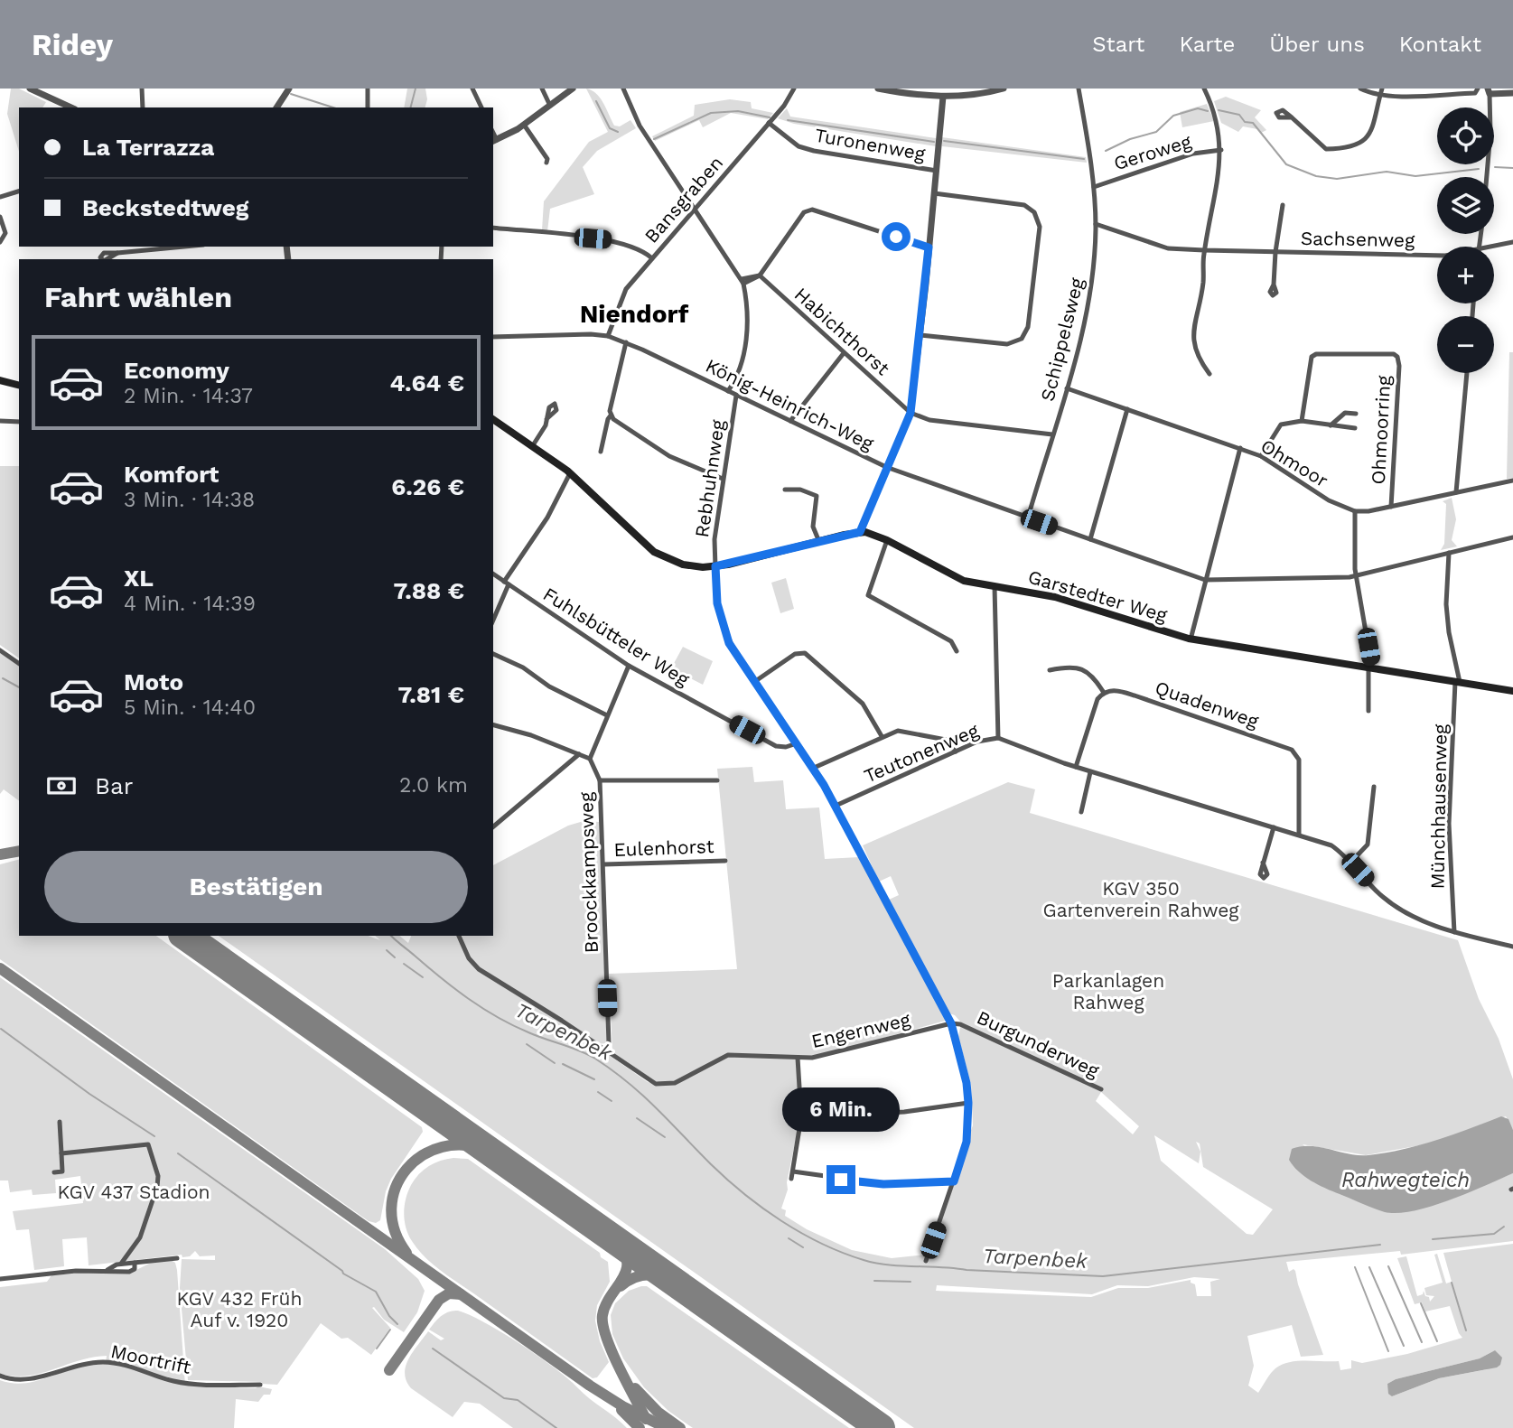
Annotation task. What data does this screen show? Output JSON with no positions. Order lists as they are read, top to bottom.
{
  "streets": {
    "main road": ["Garstedter Weg"],
    "street": [
      "Turonenweg",
      "Geroweg",
      "Bansgraben",
      "Sachsenweg",
      "Habichthorst",
      "Schippelsweg",
      "König-Heinrich-Weg",
      "Ohmoorring",
      "Ohmoor",
      "Rebhuhnweg",
      "Fuhlsbütteler Weg",
      "Quadenweg",
      "Teutonenweg",
      "Münchhausenweg",
      "Eulenhorst",
      "Broockkampsweg",
      "Engernweg",
      "Burgunderweg",
      "Moortrift"
    ]
  },
  "crossings": [
    ["Turonenweg", "Bansgraben"],
    ["Geroweg", "Schippelsweg"],
    ["Bansgraben", "König-Heinrich-Weg"],
    ["Sachsenweg", "Schippelsweg"],
    ["Habichthorst", "Schippelsweg"],
    ["Schippelsweg", "König-Heinrich-Weg"],
    ["Schippelsweg", "Ohmoor"],
    ["König-Heinrich-Weg", "Rebhuhnweg"],
    ["König-Heinrich-Weg", "Münchhausenweg"],
    ["Rebhuhnweg", "Burgunderweg"],
    ["Garstedter Weg", "Münchhausenweg"],
    ["Fuhlsbütteler Weg", "Burgunderweg"],
    ["Quadenweg", "Teutonenweg"],
    ["Teutonenweg", "Münchhausenweg"],
    ["Teutonenweg", "Burgunderweg"],
    ["Eulenhorst", "Broockkampsweg"],
    ["Broockkampsweg", "Engernweg"],
    ["Engernweg", "Burgunderweg"]
  ],
  "districts": ["Niendorf"],
  "water": ["Tarpenbek", "Rahwegteich"],
  "parks": [
    "KGV 350 Gartenverein Rahweg",
    "Parkanlagen Rahweg",
    "KGV 437 Stadion",
    "KGV 432 Früh Auf v. 1920"
  ],
  "page": {
    "header": "Ridey",
    "nav": [
      "Start",
      "Karte",
      "Über uns",
      "Kontakt"
    ],
    "map_buttons": ["+", "−"],
    "banner": ["La Terrazza", "Beckstedtweg"],
    "heading": "Fahrt wählen",
    "list": [
      {
        "name": "Economy",
        "note": "2 Min. · 14:37",
        "value": "4.64 €"
      },
      {
        "name": "Komfort",
        "note": "3 Min. · 14:38",
        "value": "6.26 €"
      },
      {
        "name": "XL",
        "note": "4 Min. · 14:39",
        "value": "7.88 €"
      },
      {
        "name": "Moto",
        "note": "5 Min. · 14:40",
        "value": "7.81 €"
      }
    ],
    "pay": ["Bar", "2.0 km"],
    "buttons": "Bestätigen",
    "bubble": "6 Min."
  }
}
